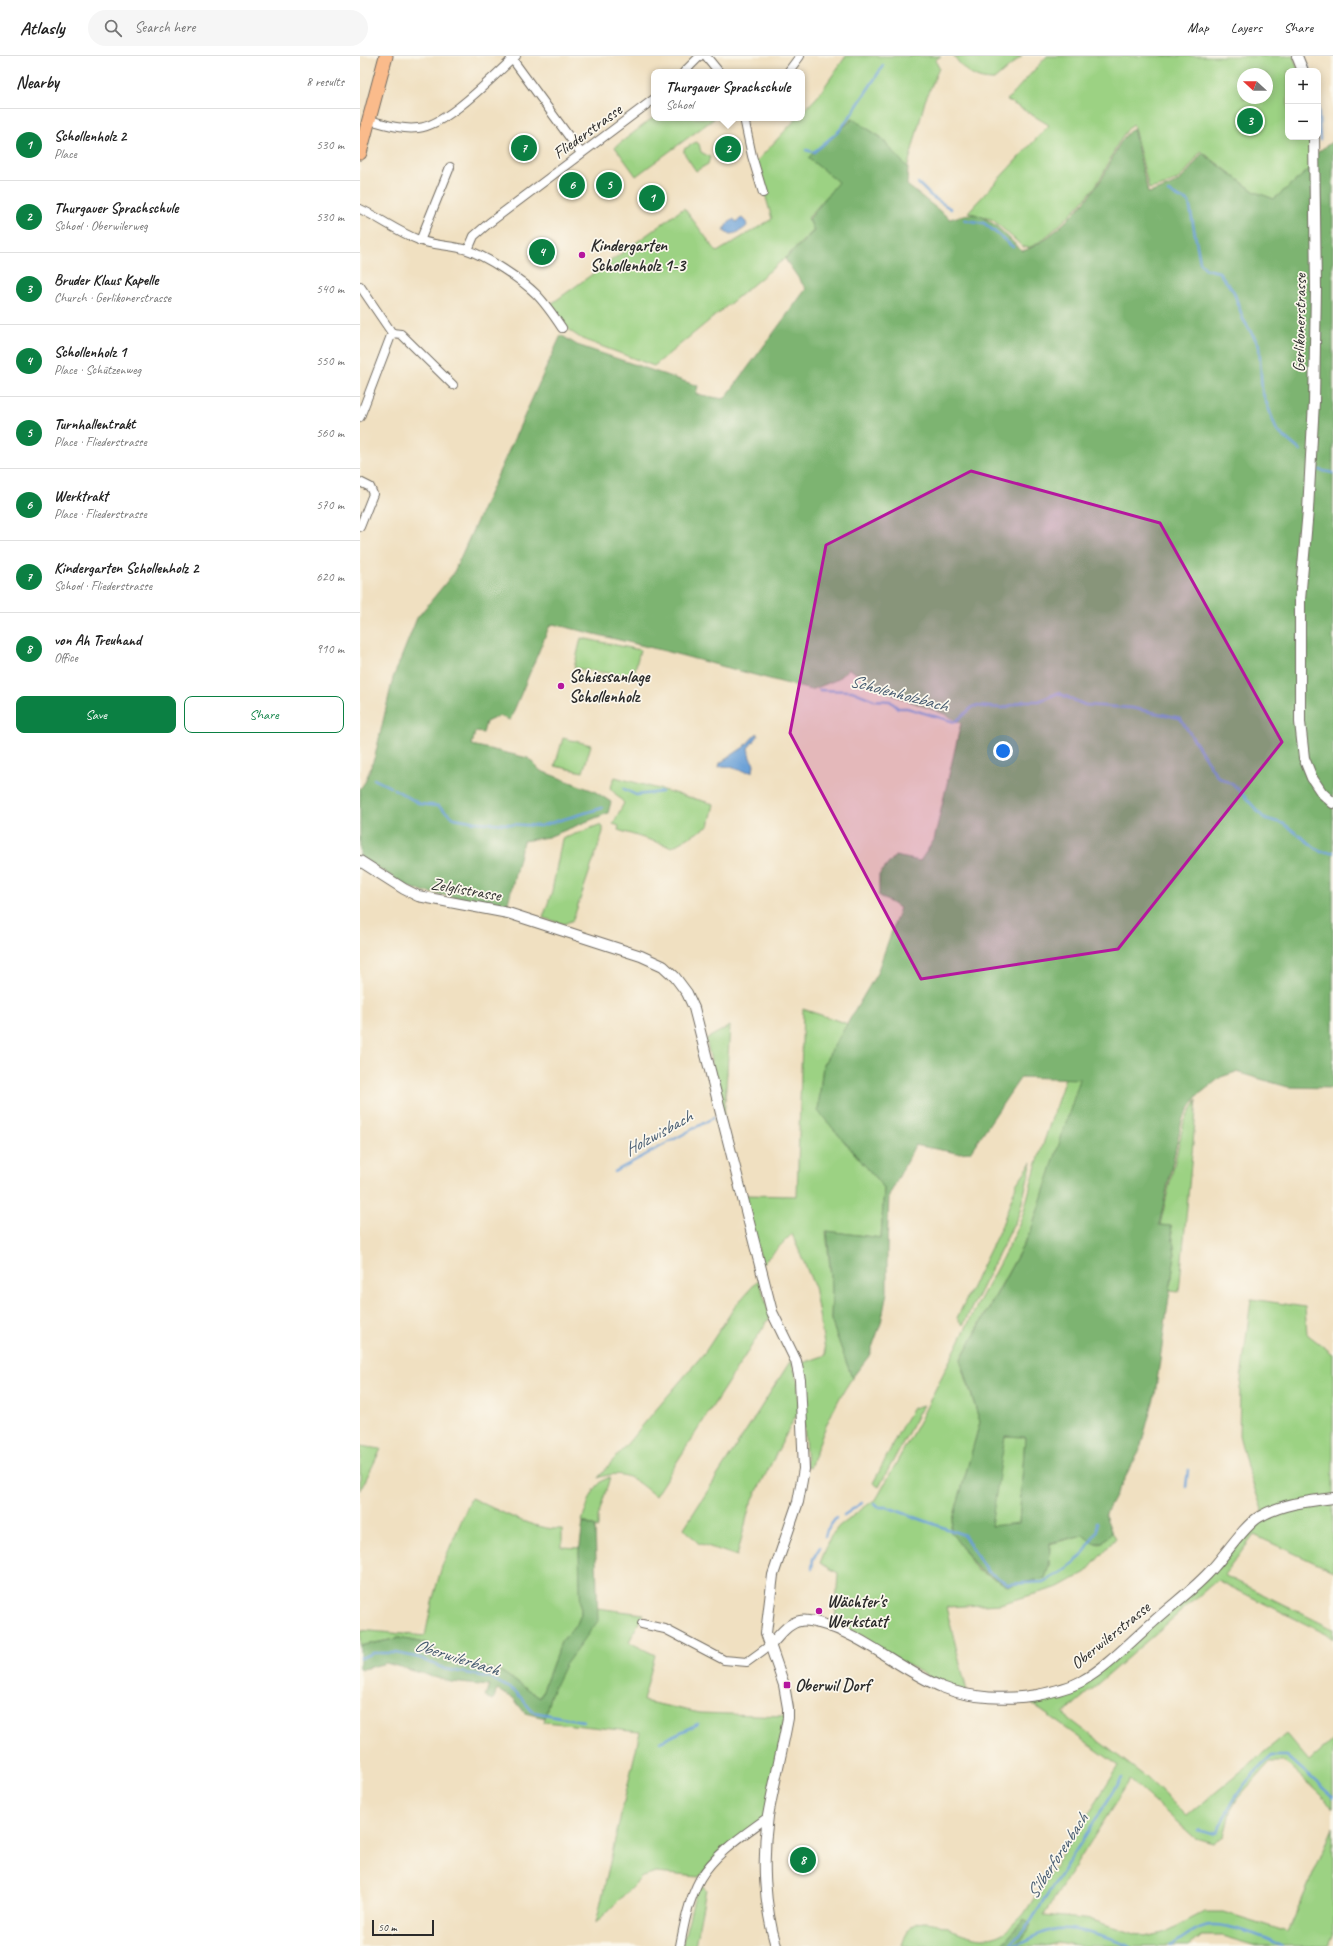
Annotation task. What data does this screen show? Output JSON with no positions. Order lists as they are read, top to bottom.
{
  "streets": {
    "street": [
      "Fliederstrasse",
      "Gerlikonerstrasse",
      "Zelglistrasse",
      "Oberwilerstrasse"
    ]
  },
  "crossings": [
    ["Zelglistrasse", "Oberwilerstrasse"]
  ],
  "water": [
    "Scholenholzbach",
    "Holzwisbach",
    "Oberwilerbach",
    "Silberforenbach"
  ],
  "places": {
    "other": ["Kindergarten Schollenholz 1-3", "Schiessanlage Schollenholz", "Wächter's Werkstatt"],
    "transit": ["Oberwil Dorf"]
  },
  "scale_bar": "50 m",
  "north": "left",
  "page": {
    "header": "Atlasly",
    "search": "Search here",
    "nav": ["Map", "Layers", "Share"],
    "heading": ["Nearby", "8 results"],
    "map_buttons": ["+", "−"],
    "popup": ["Thurgauer Sprachschule", "School"],
    "pins": [
      "3",
      "7",
      "2",
      "5",
      "6",
      "1",
      "4",
      "8"
    ],
    "list": [
      {
        "mark": "1",
        "name": "Schollenholz 2",
        "note": "Place",
        "value": "530 m"
      },
      {
        "mark": "2",
        "name": "Thurgauer Sprachschule",
        "note": "School · Oberwilerweg",
        "value": "530 m"
      },
      {
        "mark": "3",
        "name": "Bruder Klaus Kapelle",
        "note": "Church · Gerlikonerstrasse",
        "value": "540 m"
      },
      {
        "mark": "4",
        "name": "Schollenholz 1",
        "note": "Place · Schützenweg",
        "value": "550 m"
      },
      {
        "mark": "5",
        "name": "Turnhallentrakt",
        "note": "Place · Fliederstrasse",
        "value": "560 m"
      },
      {
        "mark": "6",
        "name": "Werktrakt",
        "note": "Place · Fliederstrasse",
        "value": "570 m"
      },
      {
        "mark": "7",
        "name": "Kindergarten Schollenholz 2",
        "note": "School · Fliederstrasse",
        "value": "620 m"
      },
      {
        "mark": "8",
        "name": "von Ah Treuhand",
        "note": "Office",
        "value": "910 m"
      }
    ],
    "buttons": ["Save", "Share"],
    "scale": "50 m"
  }
}
